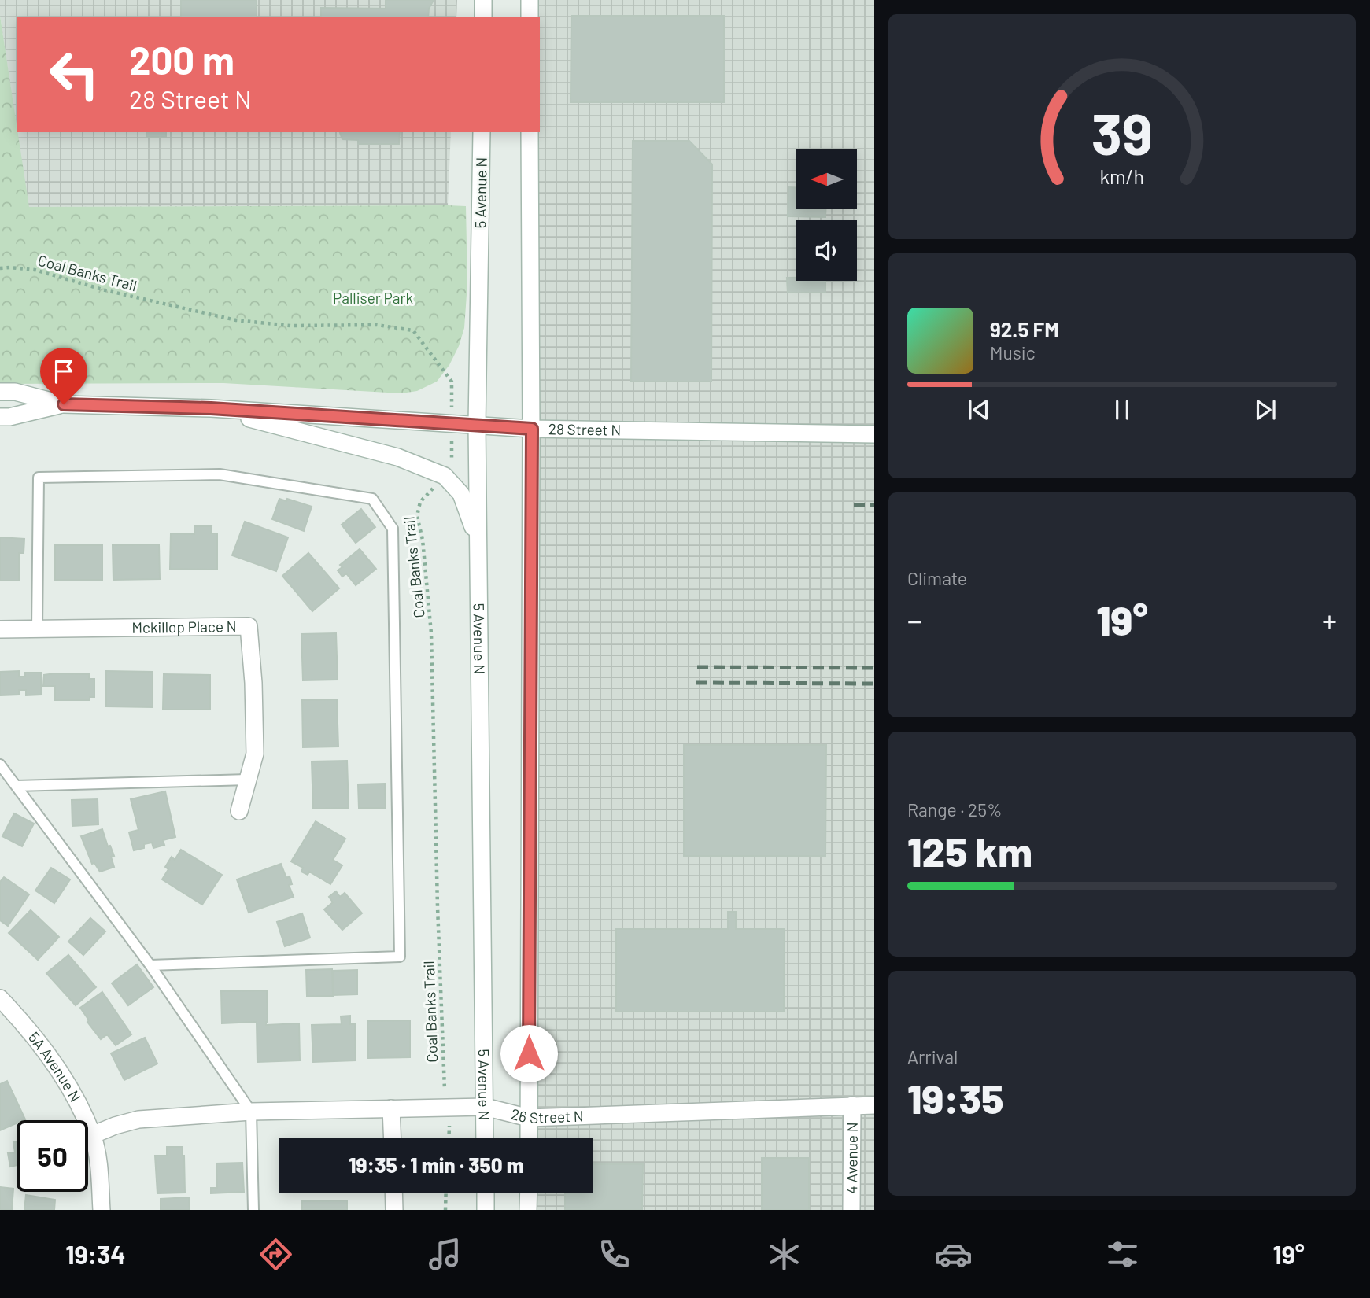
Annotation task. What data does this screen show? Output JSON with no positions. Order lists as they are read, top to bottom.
{
  "streets": {
    "main road": [
      "5 Avenue N",
      "28 Street N",
      "Mckillop Place N",
      "5A Avenue N",
      "26 Street N",
      "4 Avenue N"
    ],
    "path": ["Coal Banks Trail"]
  },
  "crossings": [
    ["5 Avenue N", "28 Street N"],
    ["5 Avenue N", "26 Street N"],
    ["Coal Banks Trail", "28 Street N"],
    ["Coal Banks Trail", "26 Street N"],
    ["5A Avenue N", "26 Street N"],
    ["26 Street N", "4 Avenue N"]
  ],
  "parks": ["Palliser Park"],
  "north": "left",
  "page": {
    "turn": ["200 m", "28 Street N"],
    "song": ["92.5 FM", "Music"],
    "tile": [
      "Climate",
      ["Range · 25%", "125 km"],
      ["Arrival", "19:35"]
    ],
    "heat": ["−", "19°", "+"],
    "limit": "50",
    "trip": "19:35 · 1 min · 350 m",
    "tabs": ["19:34", "19°"],
    "gauge": ["39", "km/h"]
  }
}
